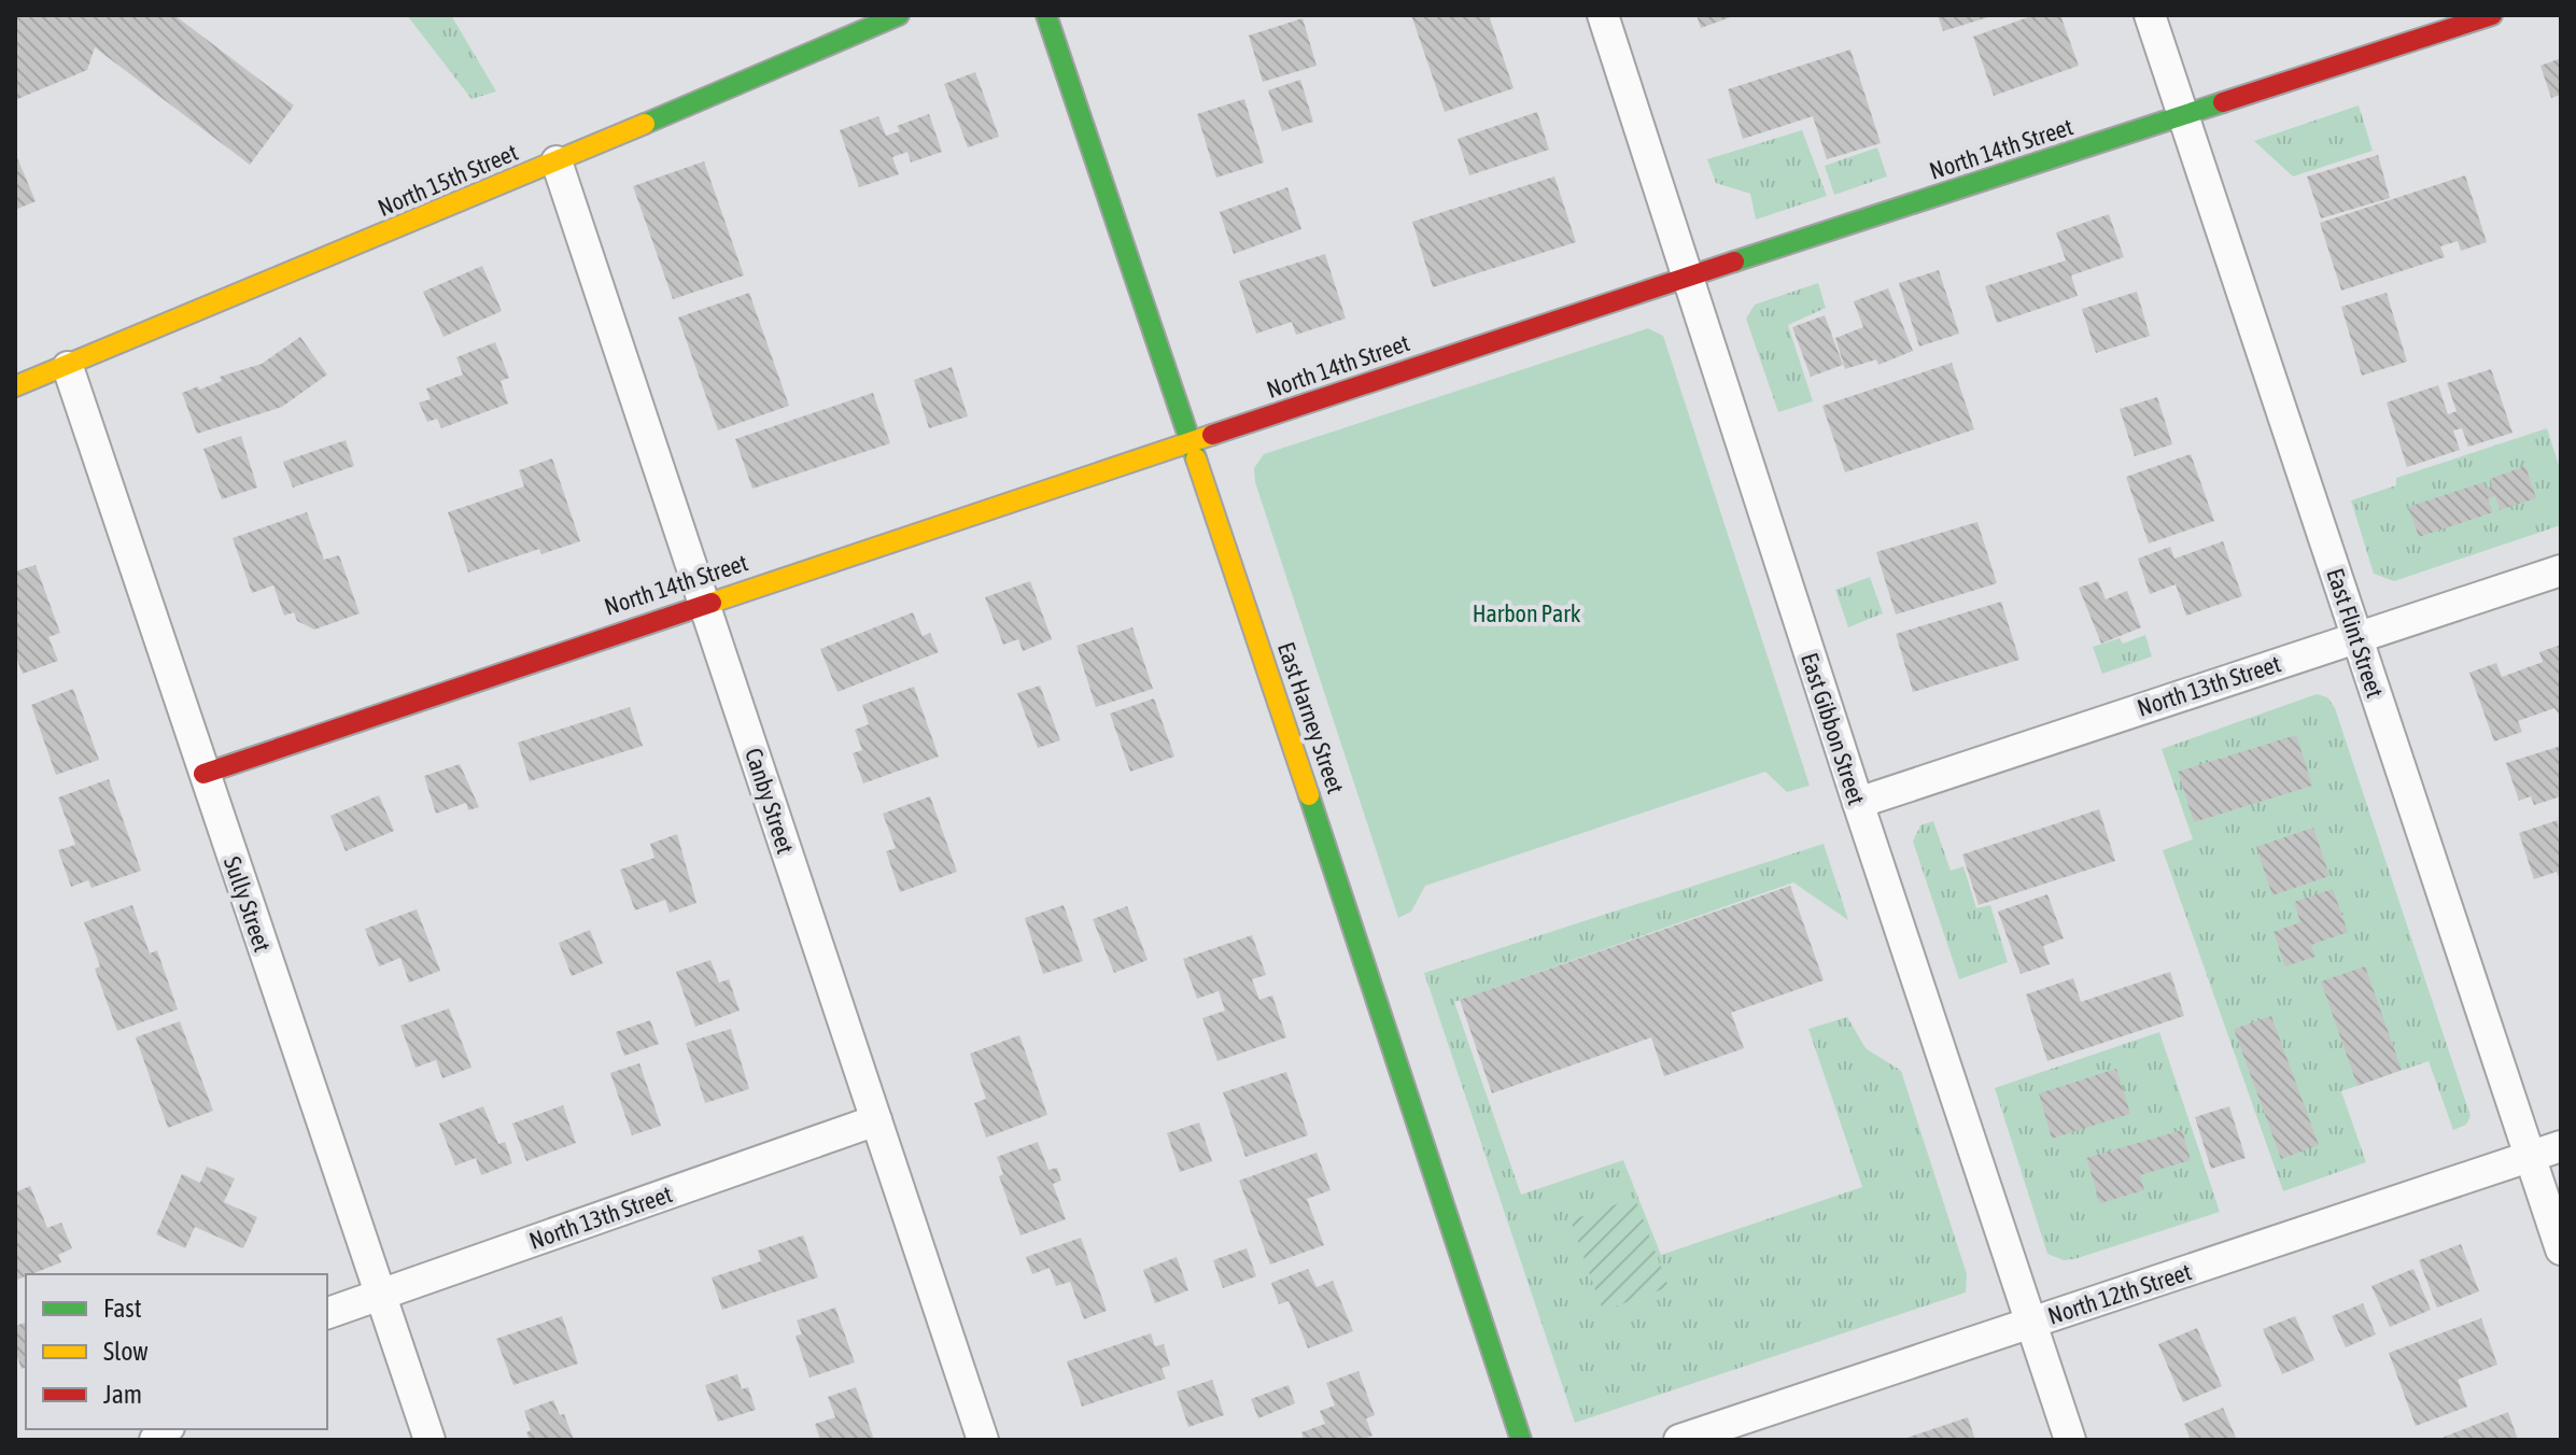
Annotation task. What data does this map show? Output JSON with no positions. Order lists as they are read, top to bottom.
{
  "streets": {
    "main road": ["North 14th Street", "North 15th Street", "East Harney Street"],
    "street": [
      "East Flint Street",
      "North 13th Street",
      "East Gibbon Street",
      "Canby Street",
      "Sully Street",
      "North 12th Street"
    ]
  },
  "crossings": [
    ["North 14th Street", "East Flint Street"],
    ["North 14th Street", "East Harney Street"],
    ["North 14th Street", "East Gibbon Street"],
    ["North 14th Street", "Canby Street"],
    ["North 14th Street", "Sully Street"],
    ["North 15th Street", "Canby Street"],
    ["North 15th Street", "Sully Street"],
    ["East Flint Street", "North 13th Street"],
    ["East Flint Street", "North 12th Street"],
    ["North 13th Street", "East Gibbon Street"],
    ["North 13th Street", "Canby Street"],
    ["North 13th Street", "Sully Street"],
    ["East Gibbon Street", "North 12th Street"]
  ],
  "parks": ["Harbon Park"],
  "legend": ["Fast", "Slow", "Jam"]
}
